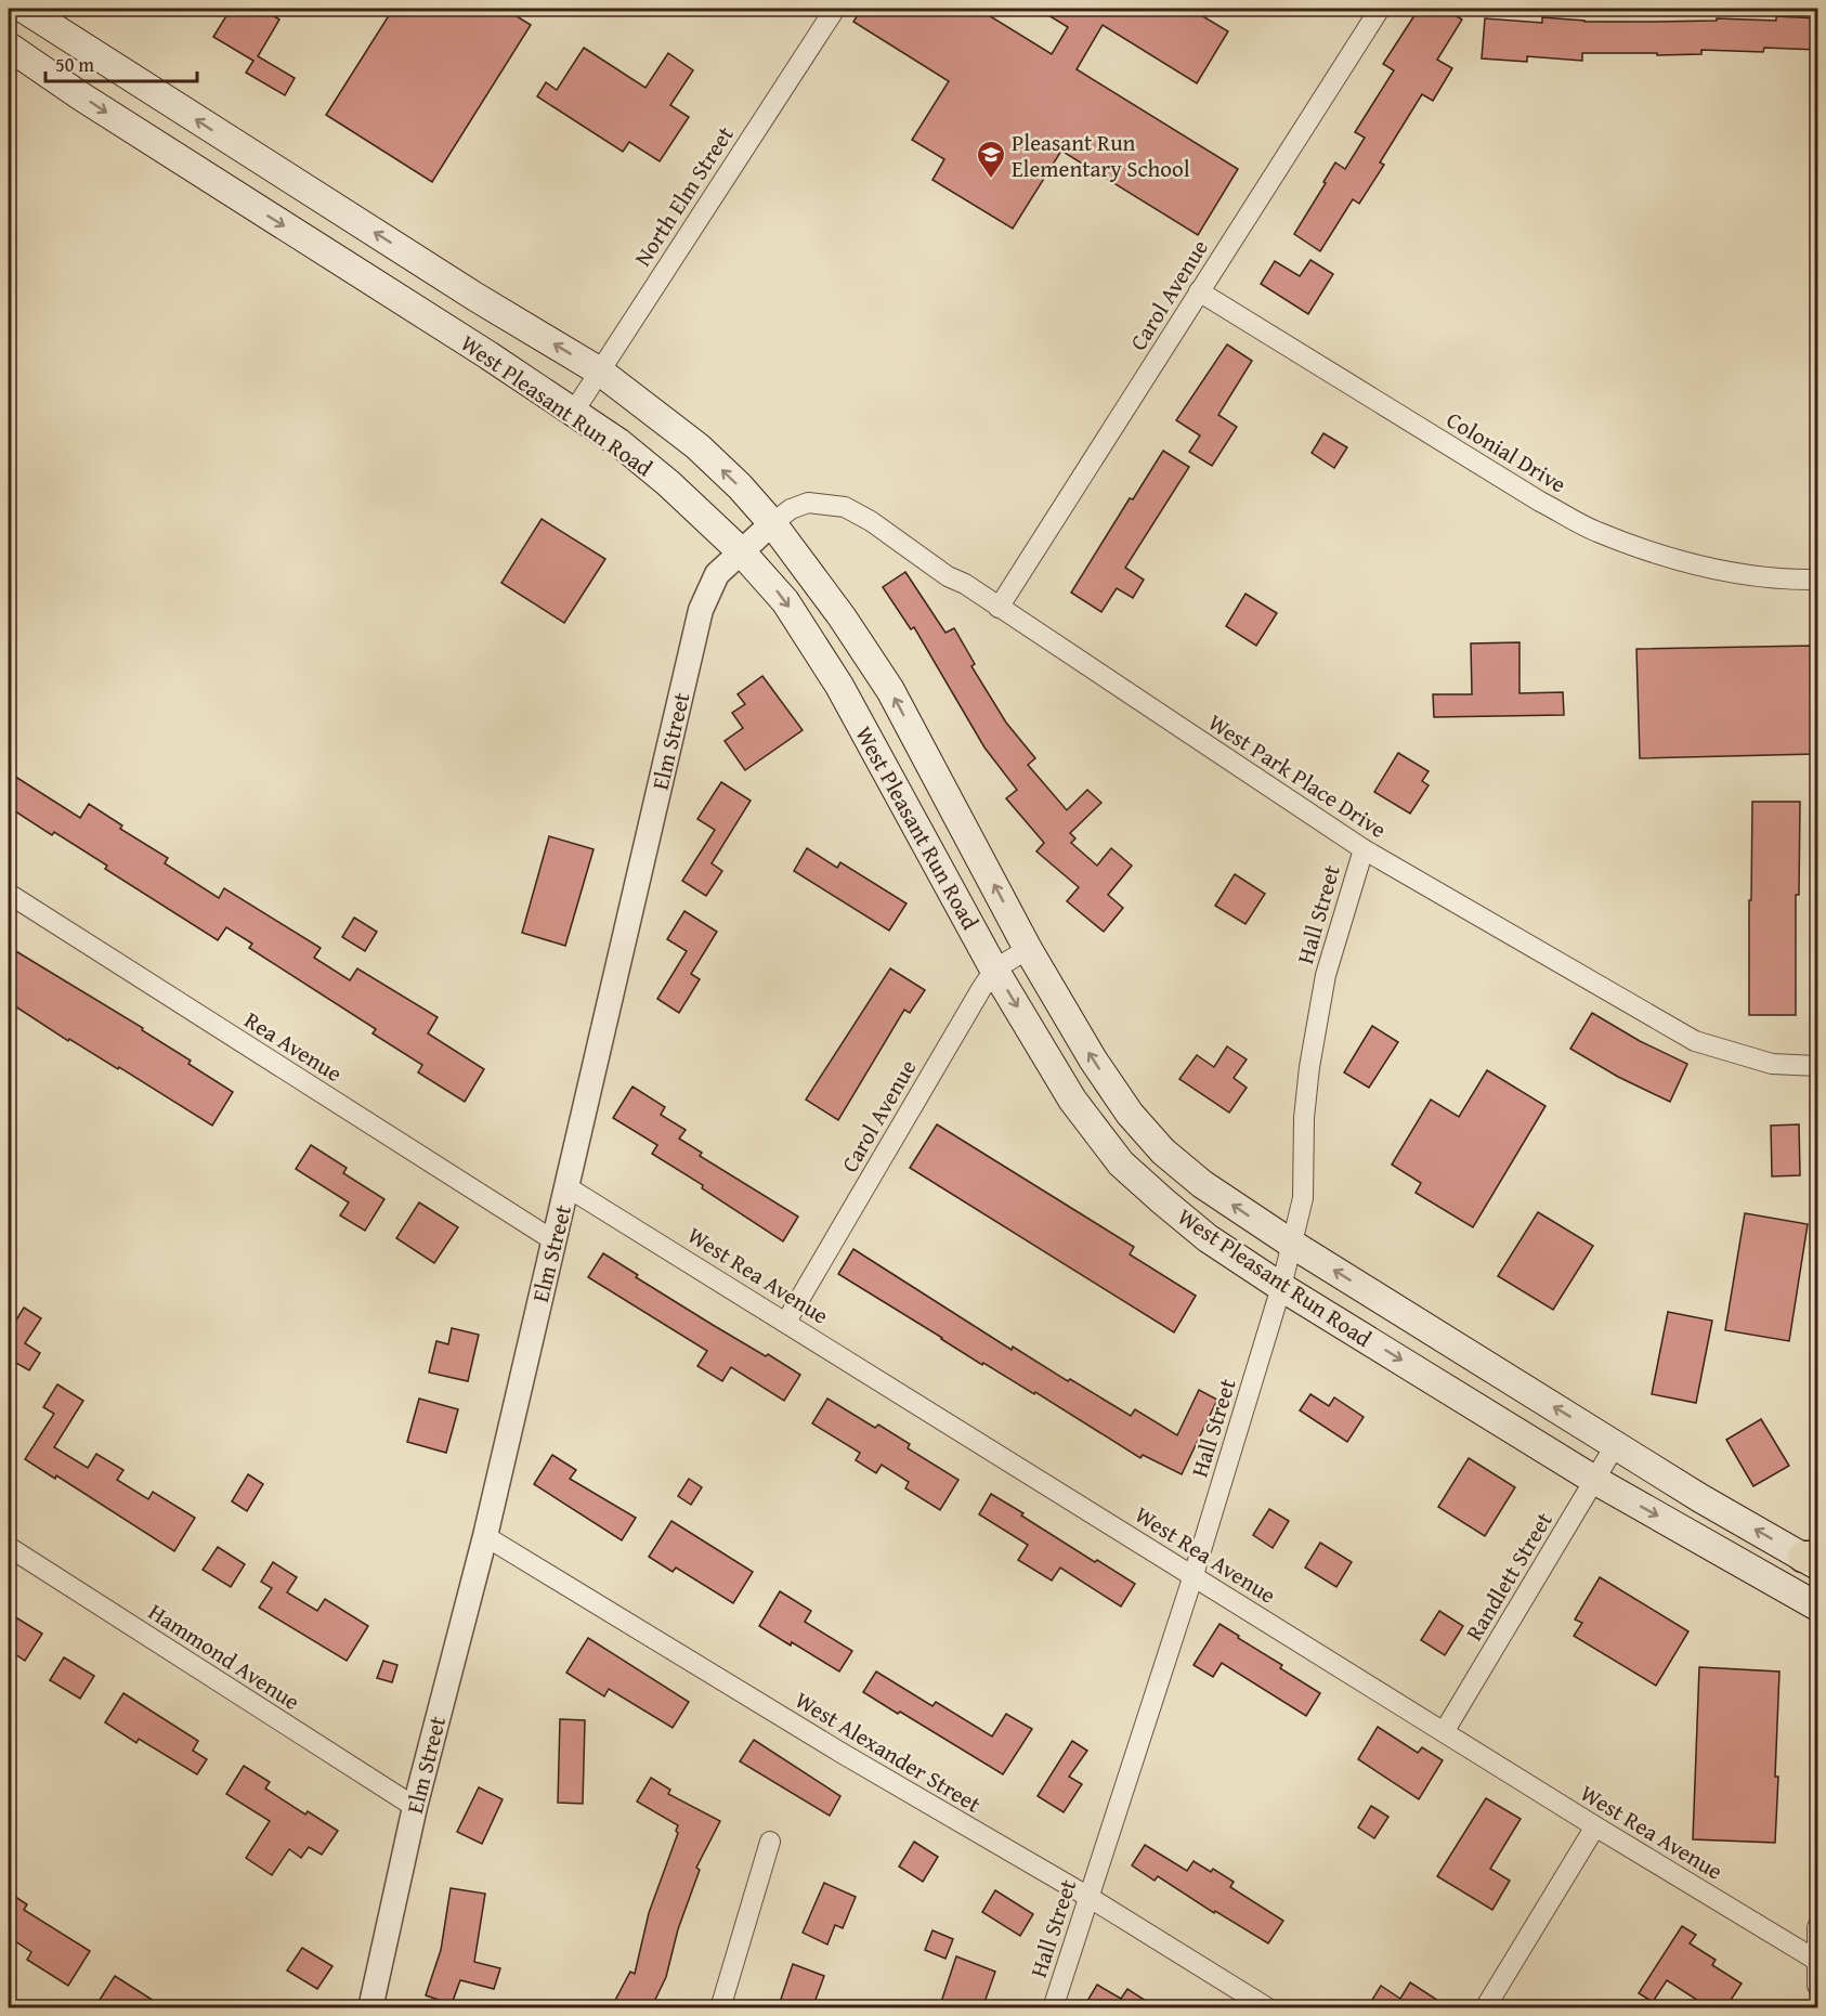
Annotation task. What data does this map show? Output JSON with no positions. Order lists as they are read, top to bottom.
{
  "streets": {
    "main road": ["West Pleasant Run Road"],
    "street": [
      "North Elm Street",
      "Carol Avenue",
      "Colonial Drive",
      "Elm Street",
      "West Park Place Drive",
      "Hall Street",
      "Rea Avenue",
      "West Rea Avenue",
      "Randlett Street",
      "Hammond Avenue",
      "West Alexander Street"
    ]
  },
  "crossings": [
    ["North Elm Street", "West Pleasant Run Road"],
    ["Carol Avenue", "West Pleasant Run Road"],
    ["Carol Avenue", "Colonial Drive"],
    ["Carol Avenue", "West Park Place Drive"],
    ["Carol Avenue", "West Rea Avenue"],
    ["West Pleasant Run Road", "Elm Street"],
    ["West Pleasant Run Road", "West Park Place Drive"],
    ["West Pleasant Run Road", "Hall Street"],
    ["West Pleasant Run Road", "Randlett Street"],
    ["Elm Street", "West Park Place Drive"],
    ["Elm Street", "Rea Avenue"],
    ["Elm Street", "West Rea Avenue"],
    ["Elm Street", "Hammond Avenue"],
    ["Elm Street", "West Alexander Street"],
    ["West Park Place Drive", "Hall Street"],
    ["Hall Street", "West Rea Avenue"],
    ["Hall Street", "West Alexander Street"],
    ["West Rea Avenue", "Randlett Street"]
  ],
  "places": {
    "school or university": ["Pleasant Run Elementary School"]
  },
  "scale_bar": "50 m"
}
